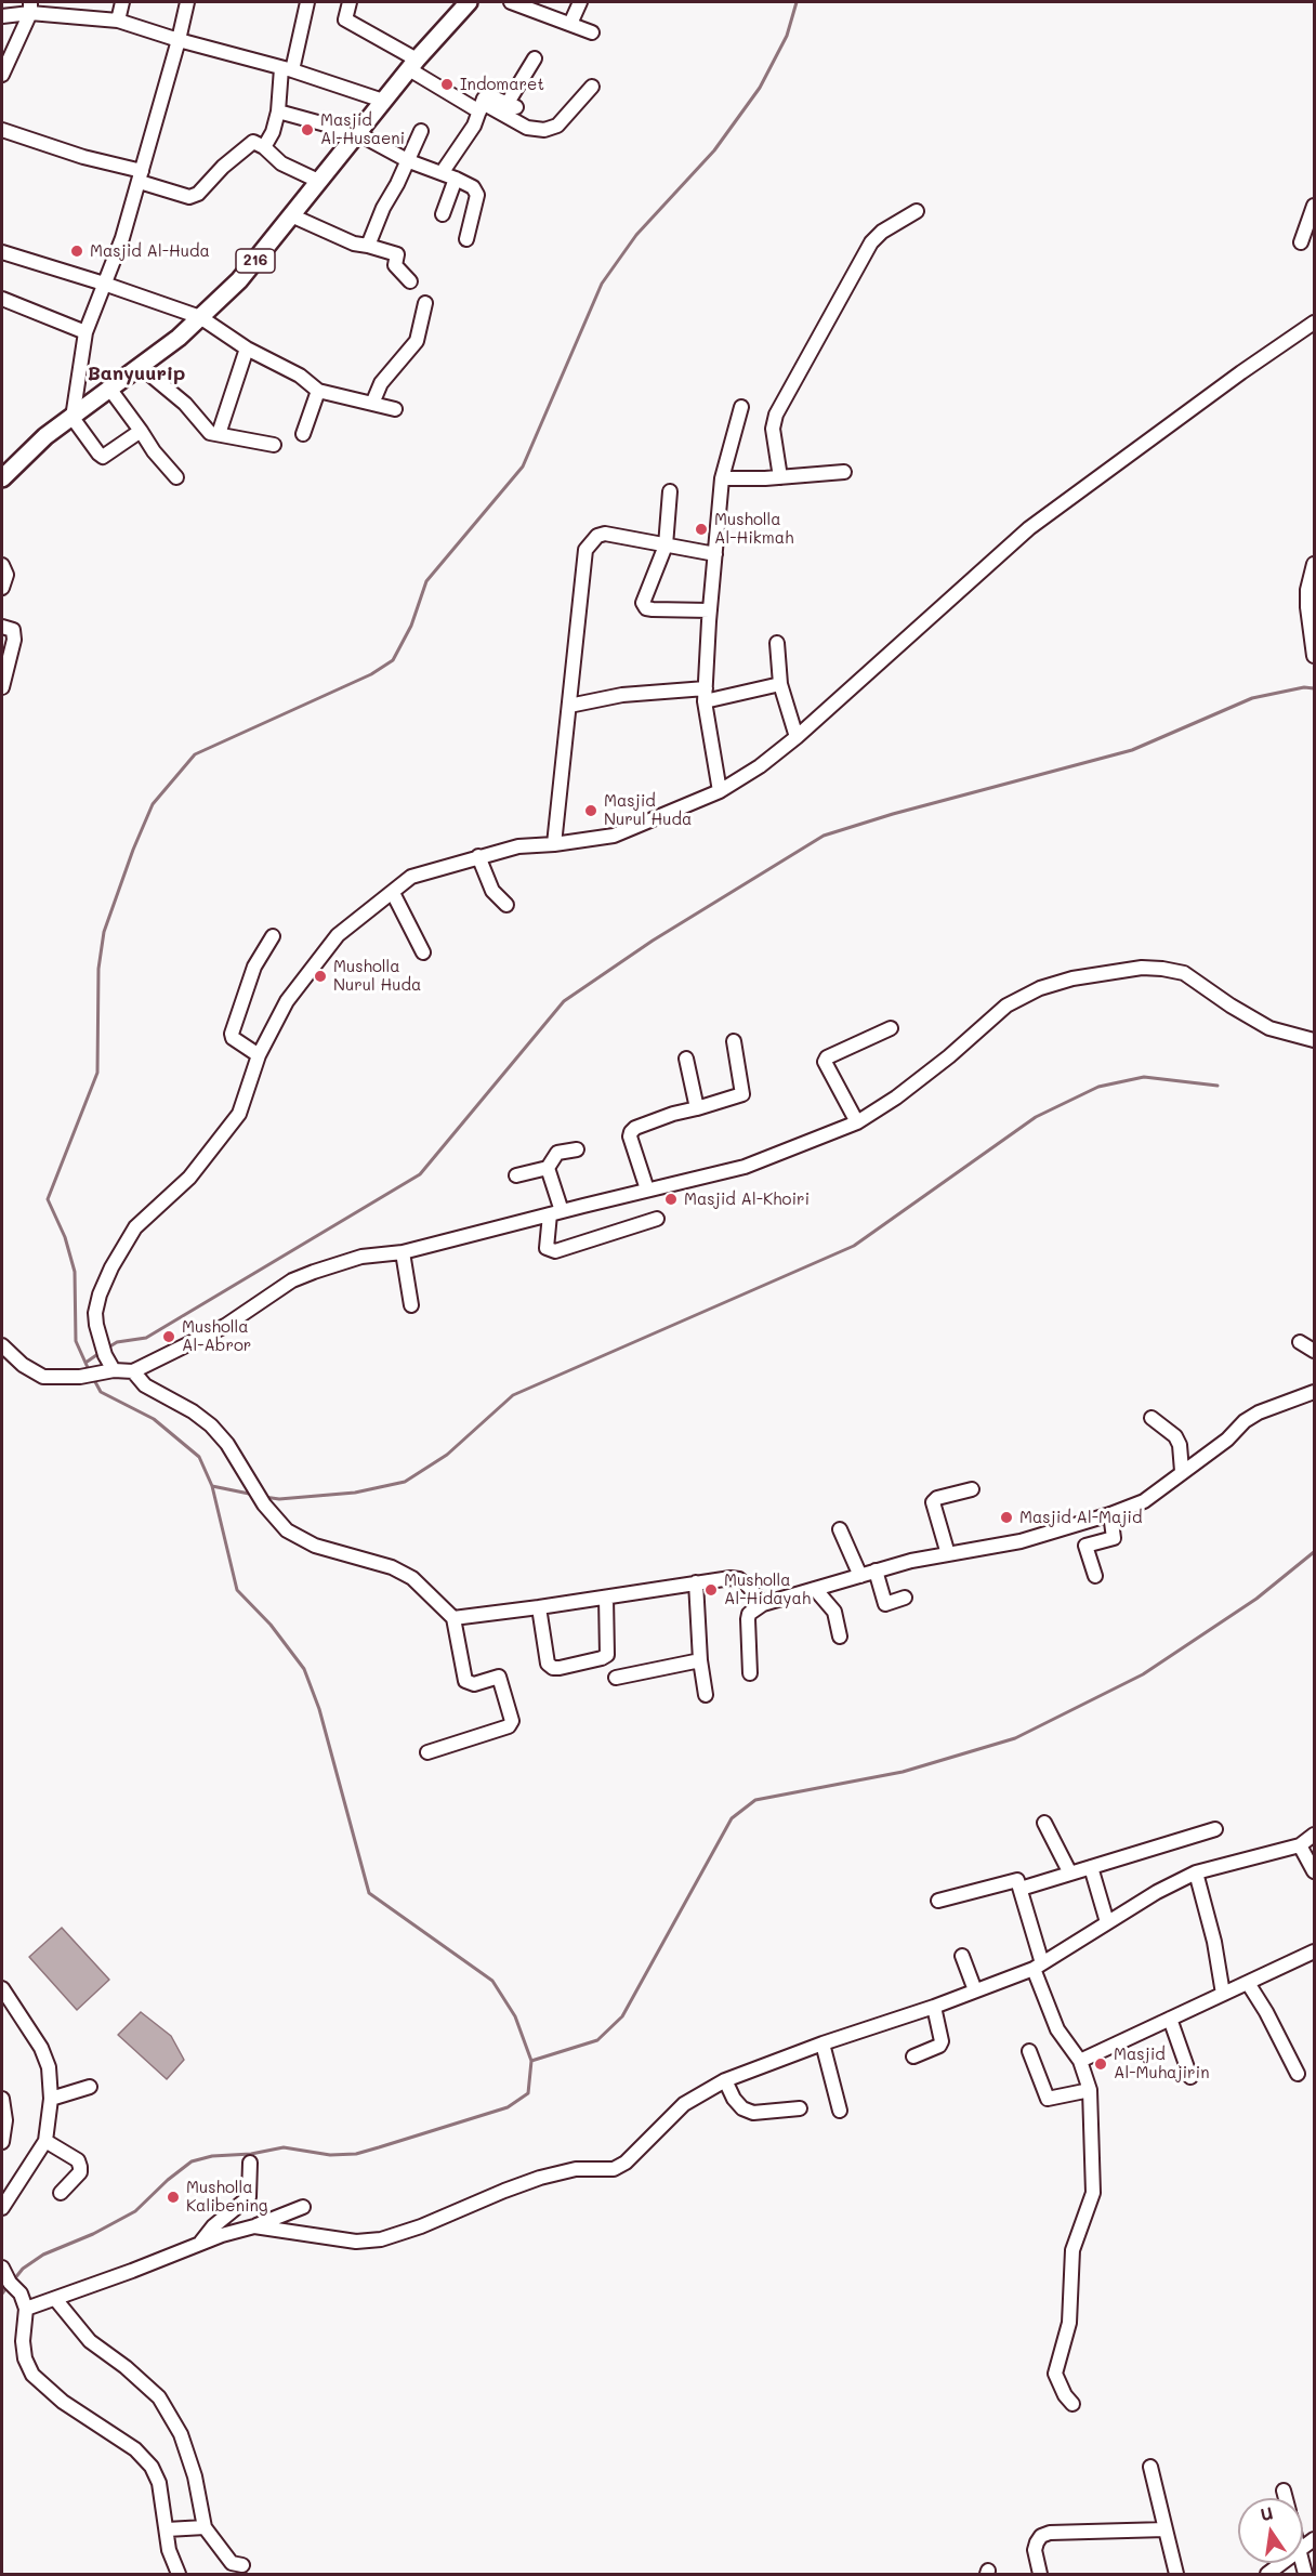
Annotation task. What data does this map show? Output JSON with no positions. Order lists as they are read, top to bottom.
{
  "streets": {
    "main road": ["216"]
  },
  "districts": ["Banyuurip"],
  "places": [
    "Indomaret",
    "Masjid Al-Husaeni",
    "Masjid Al-Huda",
    "Musholla Al-Hikmah",
    "Masjid Nurul Huda",
    "Musholla Nurul Huda",
    "Masjid Al-Khoiri",
    "Musholla Al-Abror",
    "Masjid Al-Majid",
    "Musholla Al-Hidayah",
    "Masjid Al-Muhajirin",
    "Musholla Kalibening"
  ],
  "north": "top"
}
